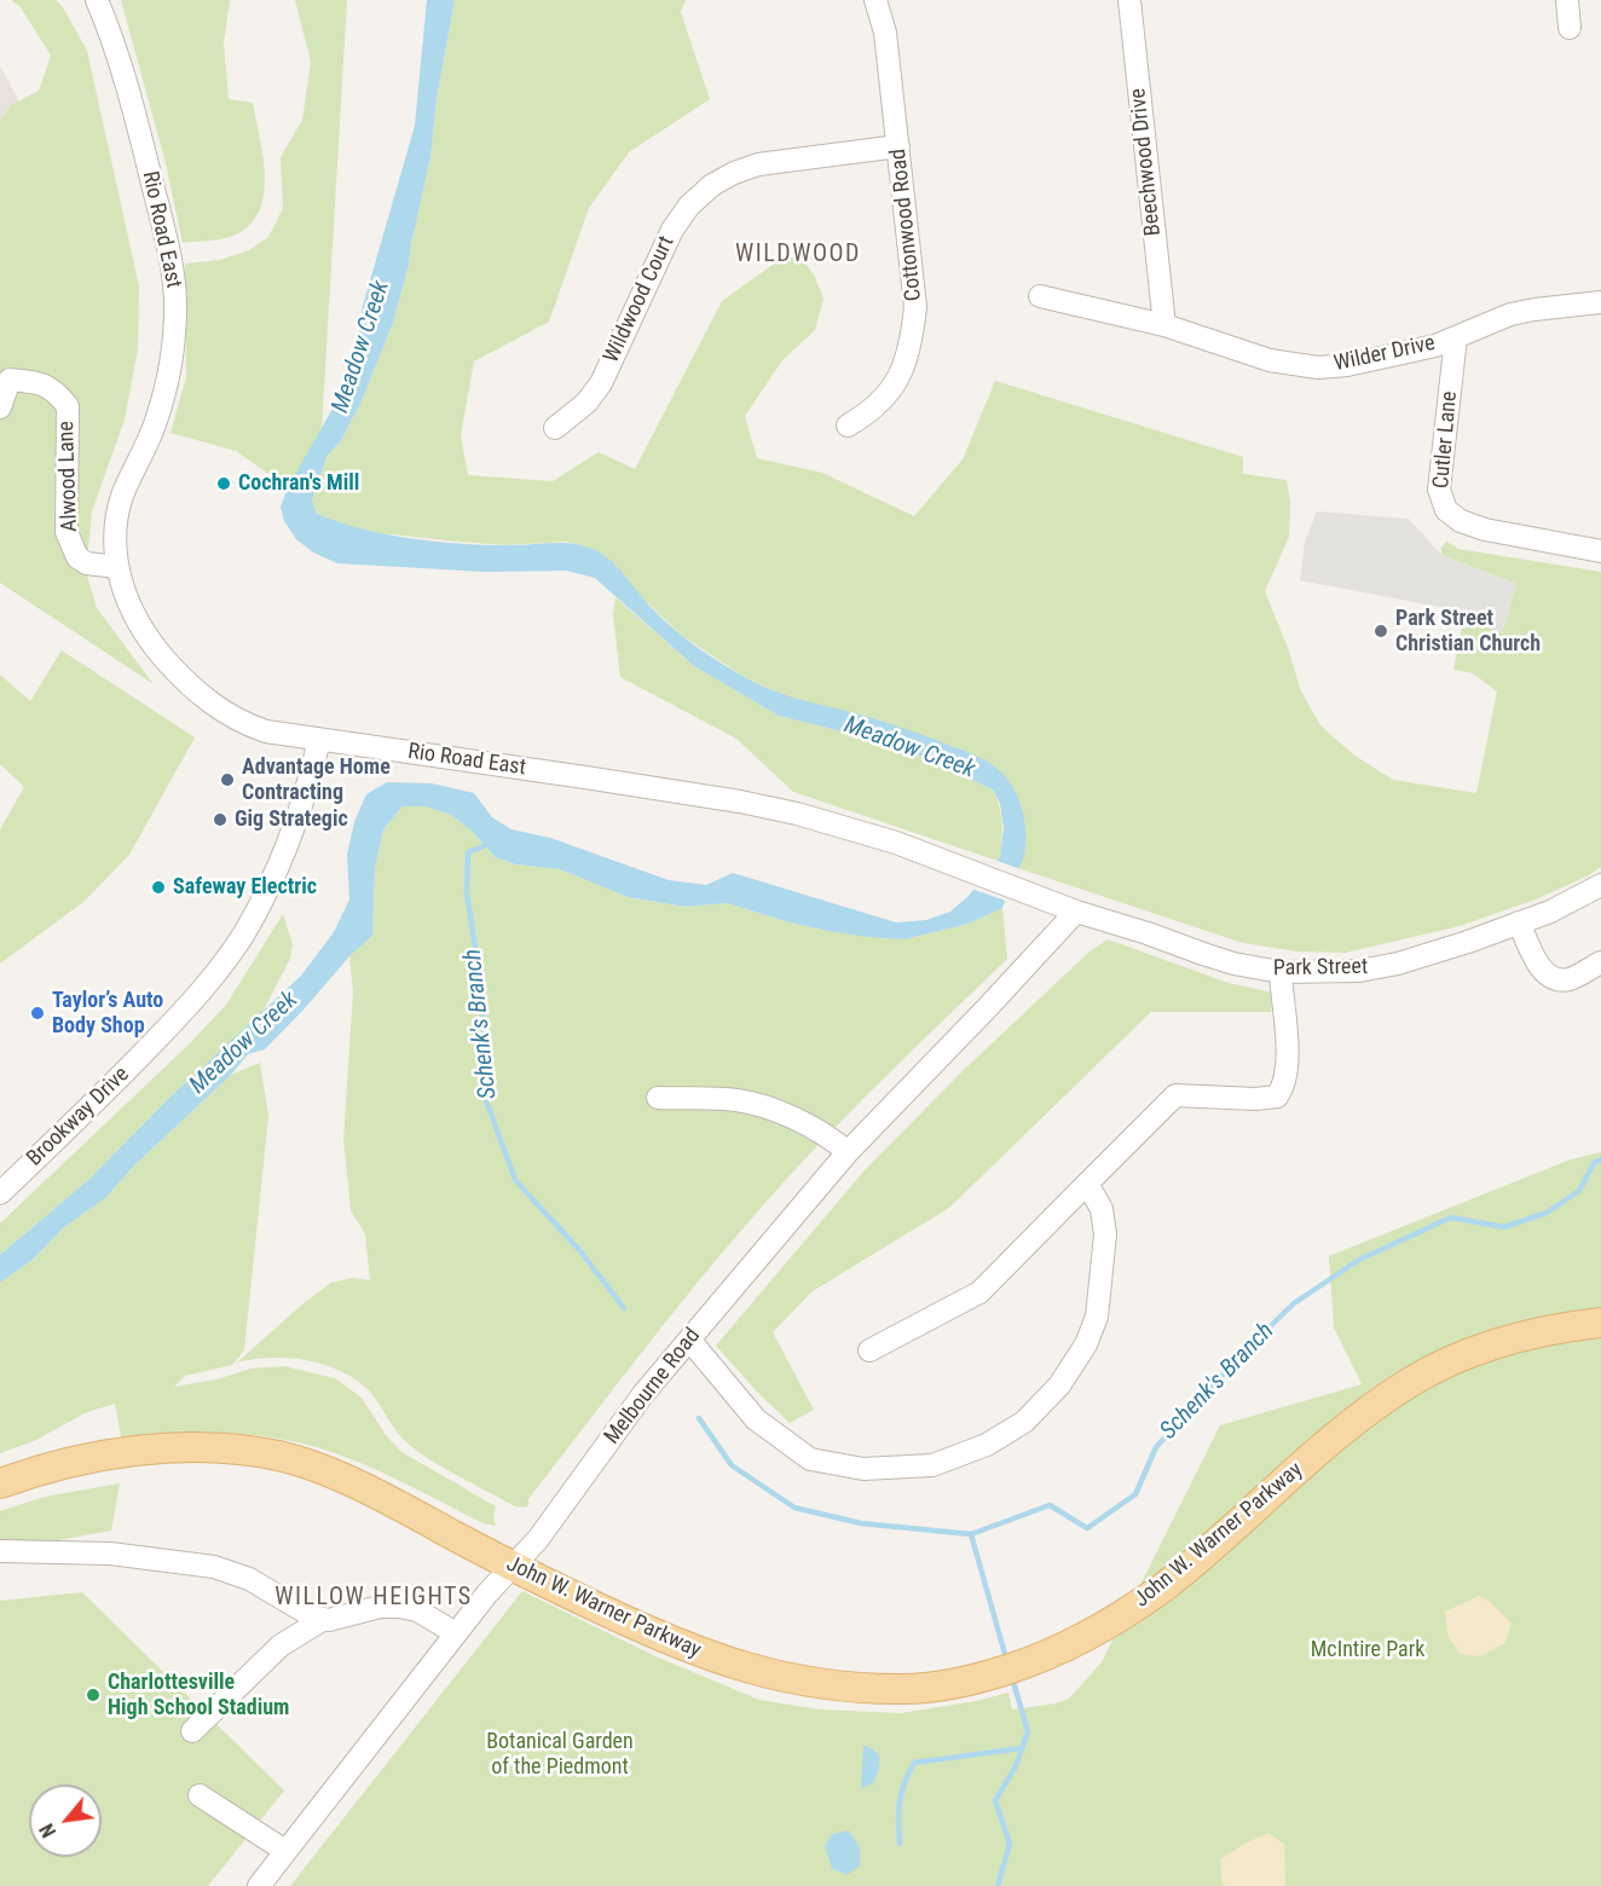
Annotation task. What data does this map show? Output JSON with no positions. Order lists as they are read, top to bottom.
{
  "streets": {
    "main road": ["John W. Warner Parkway"],
    "street": [
      "Beechwood Drive",
      "Cottonwood Road",
      "Rio Road East",
      "Wildwood Court",
      "Wilder Drive",
      "Cutler Lane",
      "Alwood Lane",
      "Park Street",
      "Brookway Drive",
      "Melbourne Road"
    ]
  },
  "crossings": [
    ["Beechwood Drive", "Wilder Drive"],
    ["Cottonwood Road", "Wildwood Court"],
    ["Rio Road East", "Alwood Lane"],
    ["Rio Road East", "Park Street"],
    ["Rio Road East", "Brookway Drive"],
    ["Rio Road East", "Melbourne Road"],
    ["Wilder Drive", "Cutler Lane"],
    ["Park Street", "Melbourne Road"],
    ["Melbourne Road", "John W. Warner Parkway"]
  ],
  "districts": ["WILDWOOD", "WILLOW HEIGHTS"],
  "water": ["Meadow Creek", "Schenk's Branch"],
  "parks": ["McIntire Park", "Botanical Garden of the Piedmont"],
  "places": [
    "Cochran's Mill",
    "Park Street Christian Church",
    "Advantage Home Contracting",
    "Gig Strategic",
    "Safeway Electric",
    "Taylor’s Auto Body Shop",
    "Charlottesville High School Stadium"
  ],
  "north": "bottom left"
}
